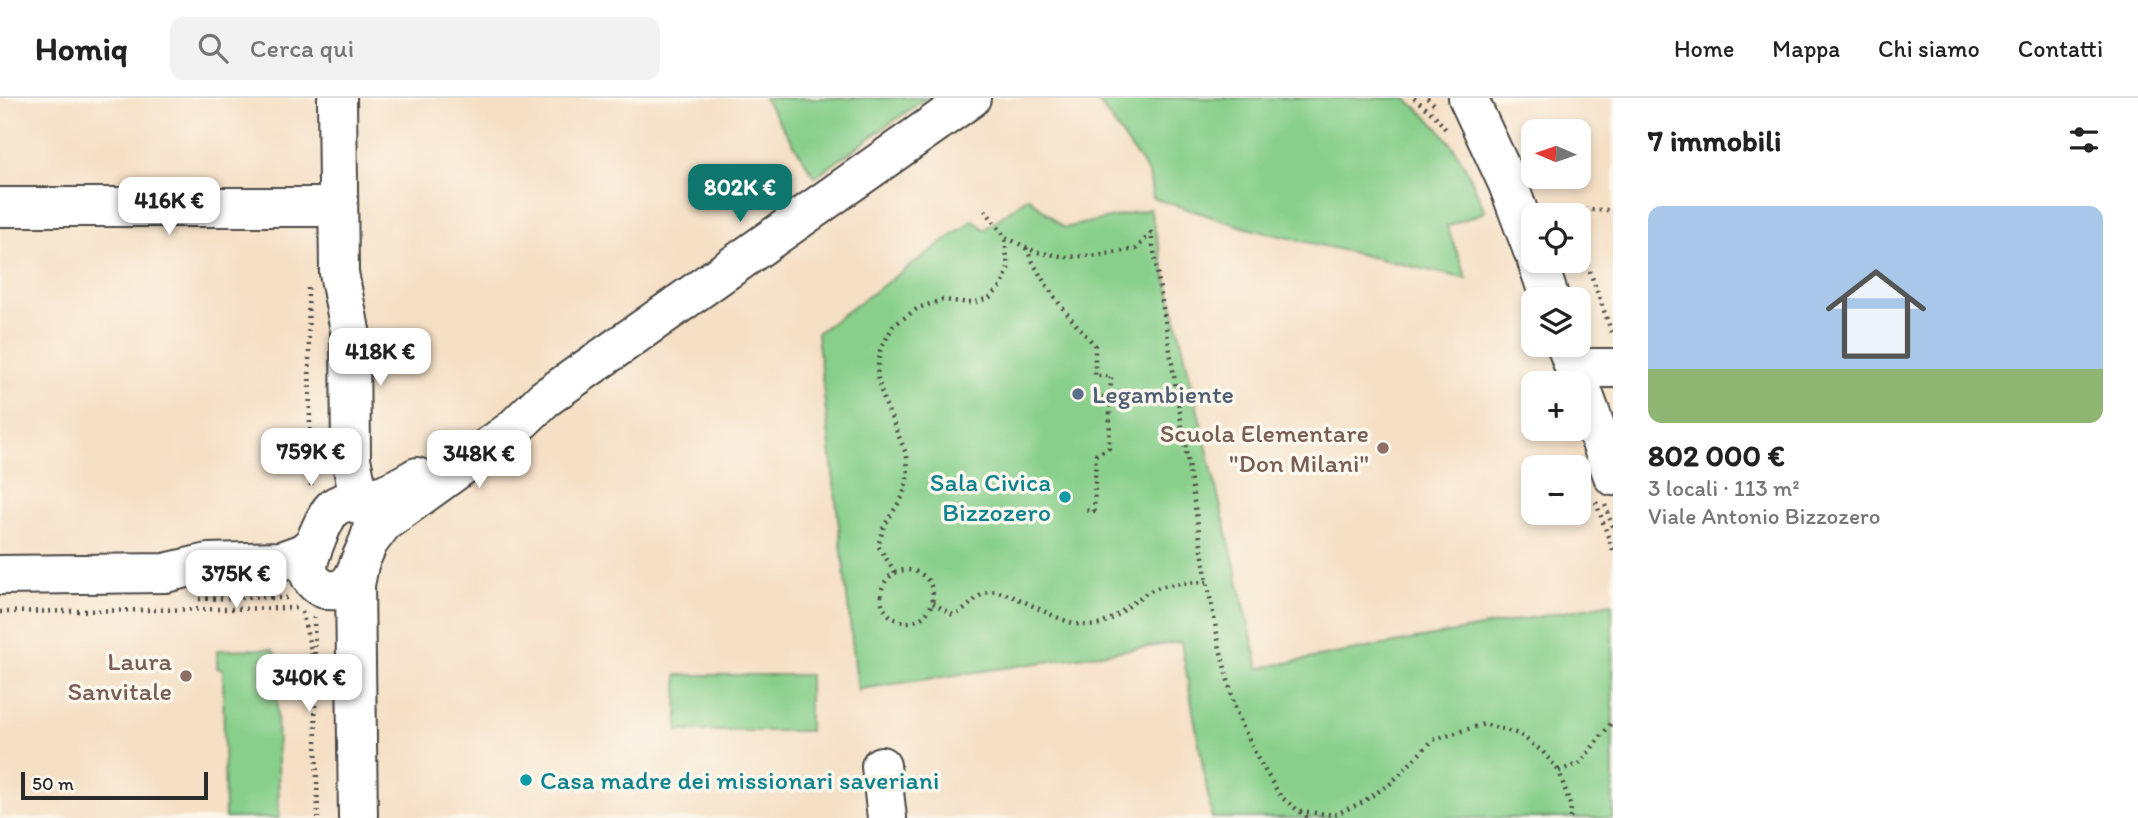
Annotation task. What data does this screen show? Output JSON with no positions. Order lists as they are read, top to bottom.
{
  "places": [
    "Legambiente",
    "Scuola Elementare \"Don Milani\"",
    "Sala Civica Bizzozero",
    "Laura Sanvitale",
    "Casa madre dei missionari saveriani"
  ],
  "scale_bar": "50 m",
  "north": "left",
  "page": {
    "header": "Homiq",
    "search": "Cerca qui",
    "nav": [
      "Home",
      "Mappa",
      "Chi siamo",
      "Contatti"
    ],
    "heading": "7 immobili",
    "map_buttons": ["+", "−"],
    "price": [
      "802K €",
      "416K €",
      "418K €",
      "759K €",
      "348K €",
      "375K €",
      "340K €"
    ],
    "list": [
      {
        "name": "802 000 €",
        "note": "3 locali · 113 m² · Viale Antonio Bizzozero"
      }
    ],
    "scale": "50 m"
  }
}
